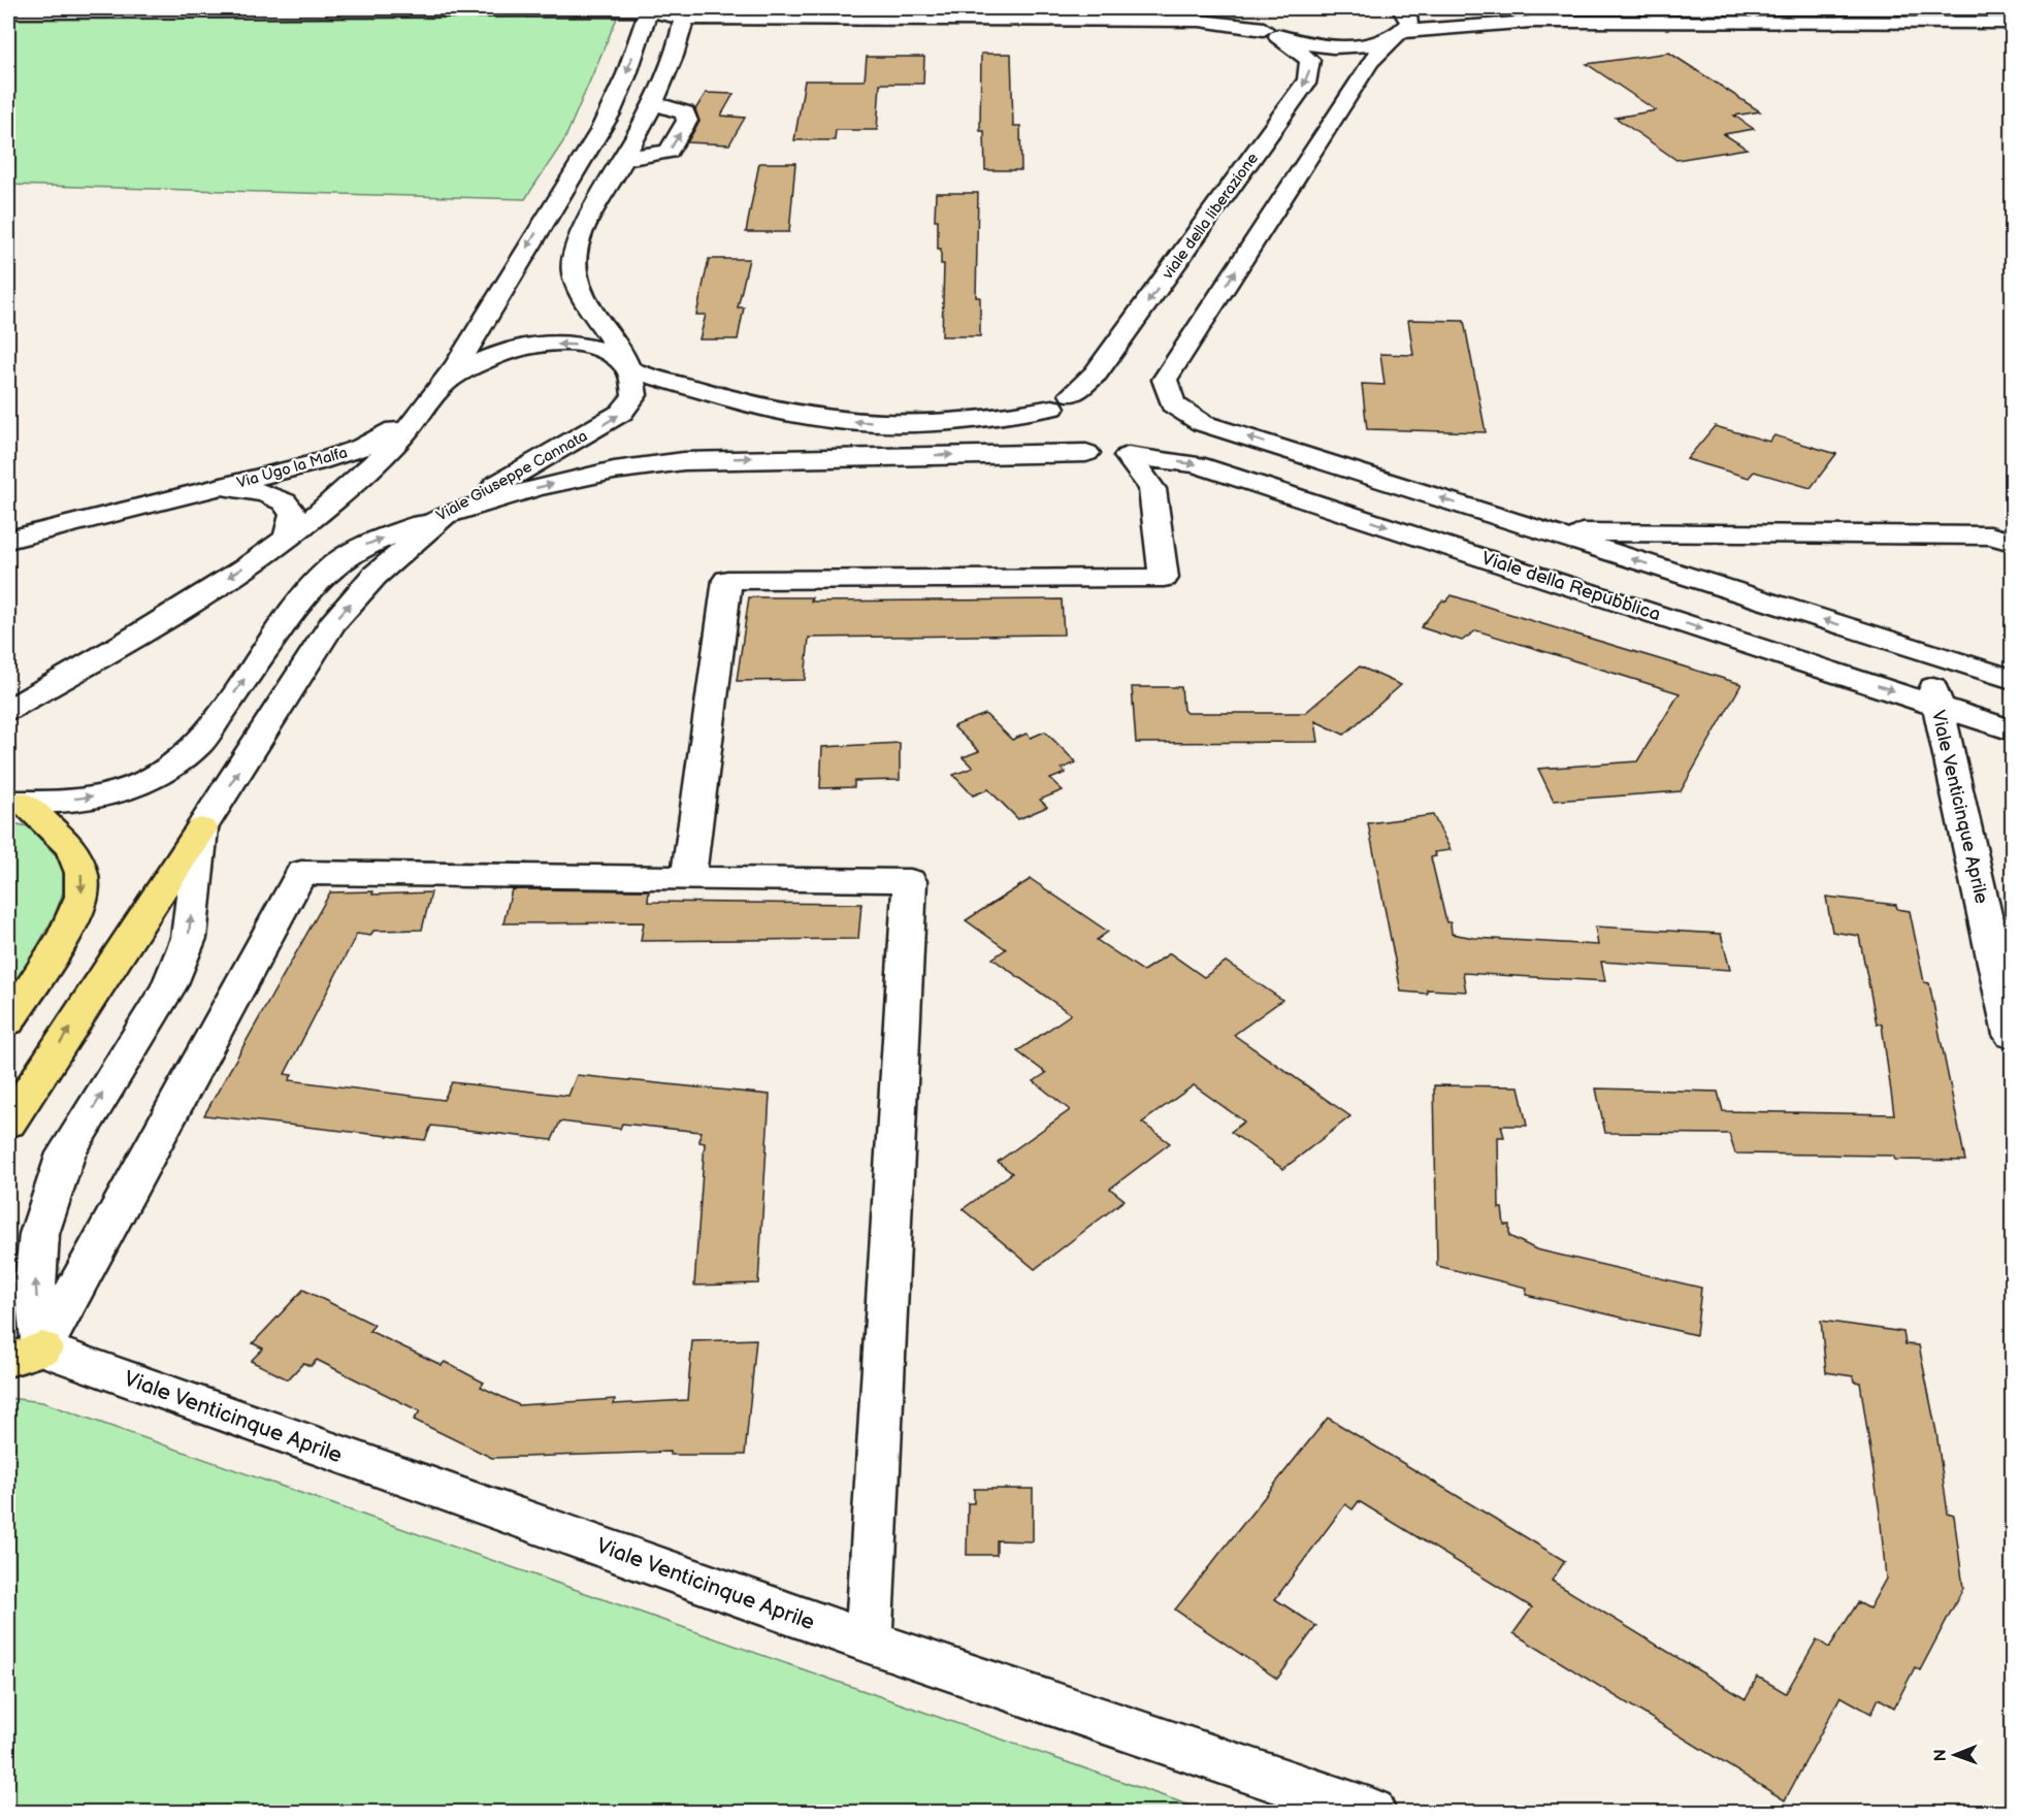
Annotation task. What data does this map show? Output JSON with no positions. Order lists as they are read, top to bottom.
{
  "streets": {
    "street": [
      "viale della liberazione",
      "Via Ugo la Malfa",
      "Viale Giuseppe Cannata",
      "Viale della Repubblica",
      "Viale Venticinque Aprile"
    ]
  },
  "crossings": [
    ["Viale della Repubblica", "Viale Venticinque Aprile"]
  ],
  "north": "left"
}
